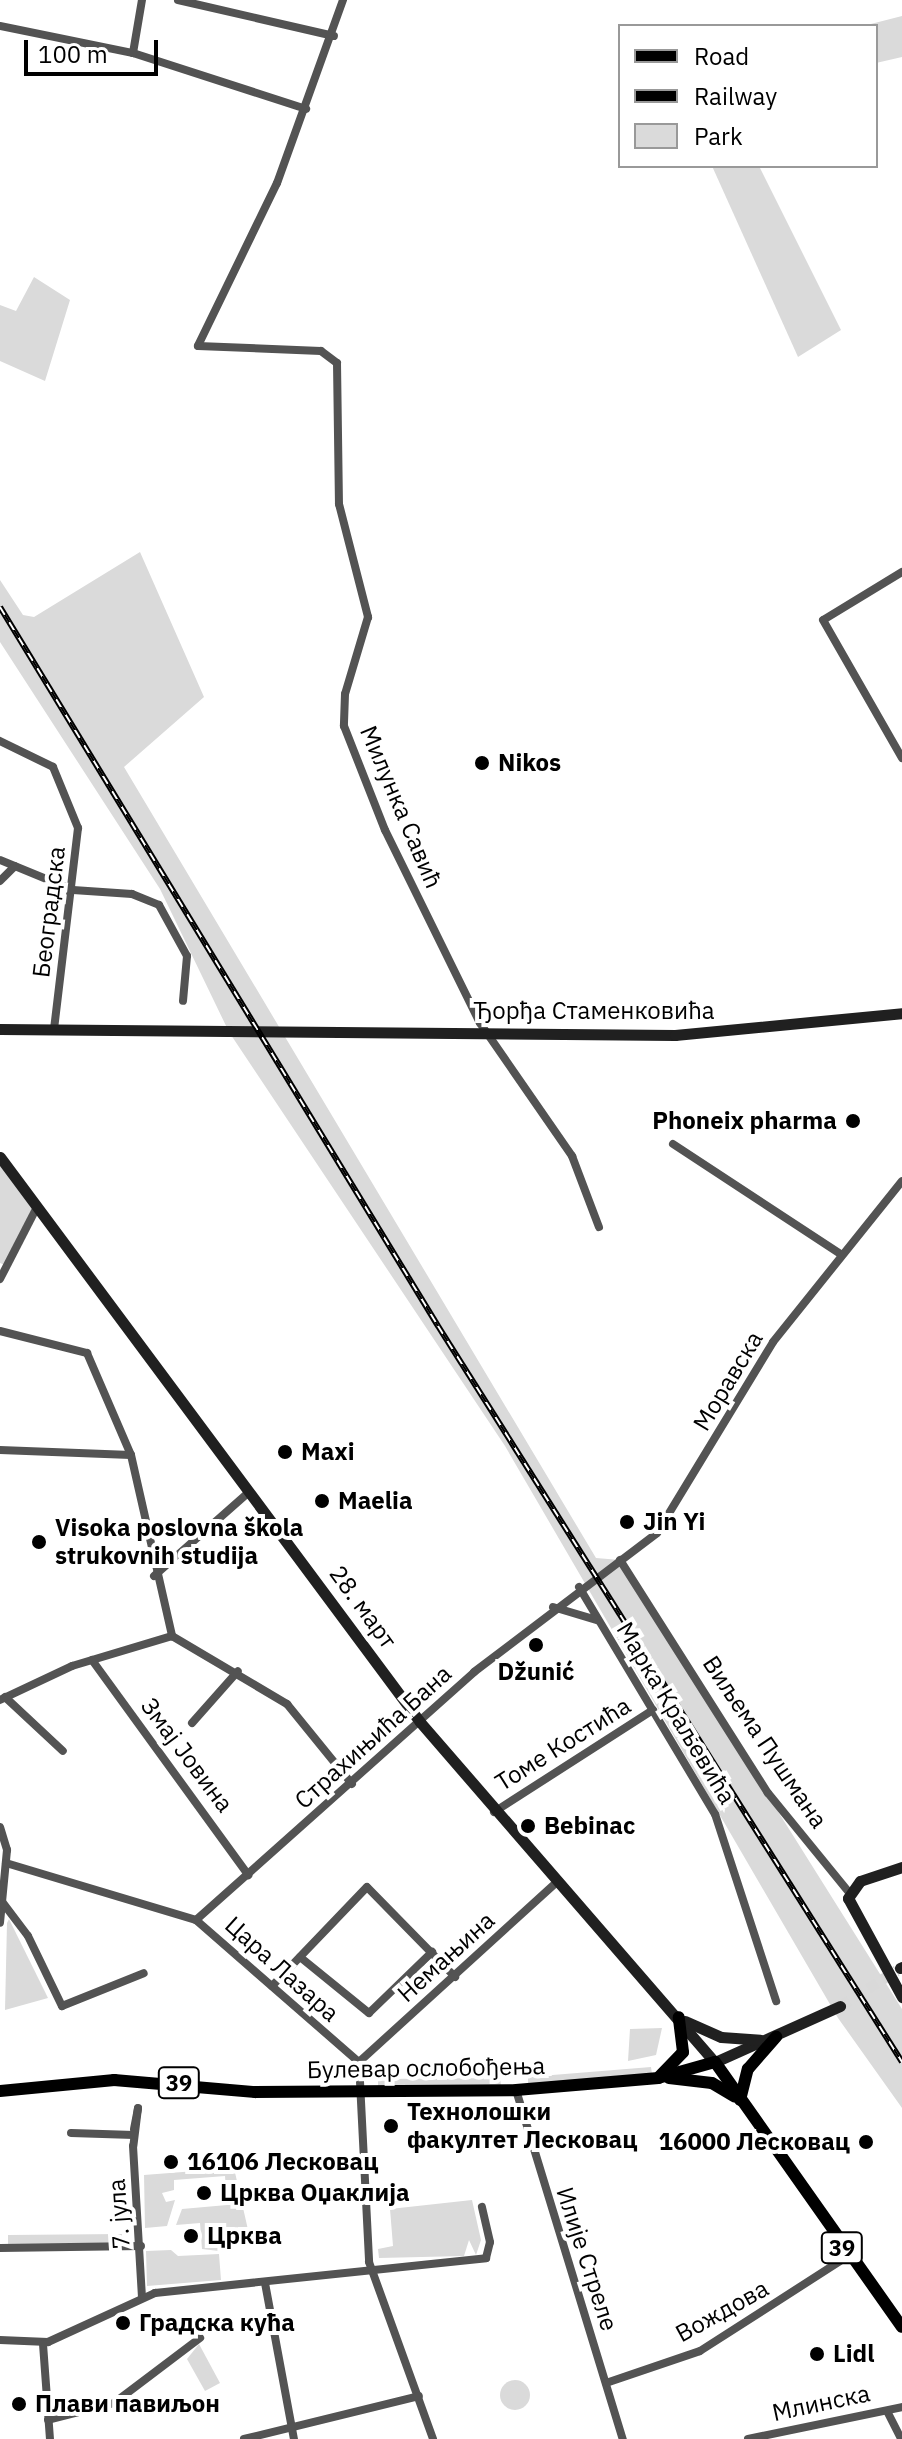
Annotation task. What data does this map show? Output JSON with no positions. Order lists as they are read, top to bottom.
{
  "streets": {
    "main road": [
      "Ђорђа Стаменковића",
      "28. март",
      "Булевар ослобођења",
      "39"
    ],
    "street": [
      "Милунка Савић",
      "Београдска",
      "Моравска",
      "Марка Краљевића",
      "Страхињића Бана",
      "Виљема Пушмана",
      "Томе Костића",
      "Змај Јовина",
      "Немањина",
      "Цара Лазара",
      "7. јула",
      "Илије Стреле",
      "Вождова",
      "Млинска"
    ]
  },
  "crossings": [
    ["Милунка Савић", "Ђорђа Стаменковића"],
    ["Београдска", "Ђорђа Стаменковића"],
    ["Моравска", "Марка Краљевића"],
    ["Моравска", "Страхињића Бана"],
    ["Моравска", "Виљема Пушмана"],
    ["28. март", "Страхињића Бана"],
    ["28. март", "Томе Костића"],
    ["28. март", "Немањина"],
    ["28. март", "Булевар ослобођења"],
    ["28. март", "39"],
    ["Марка Краљевића", "Страхињића Бана"],
    ["Марка Краљевића", "Томе Костића"],
    ["Страхињића Бана", "Змај Јовина"],
    ["Страхињића Бана", "Цара Лазара"],
    ["Немањина", "Цара Лазара"],
    ["Булевар ослобођења", "39"],
    ["Булевар ослобођења", "Илије Стреле"],
    ["39", "Вождова"],
    ["Илије Стреле", "Вождова"]
  ],
  "places": [
    "Nikos",
    "Phoneix pharma",
    "Maxi",
    "Maelia",
    "Jin Yi",
    "Visoka poslovna škola strukovnih studija",
    "Džunić",
    "Bebinac",
    "Технолошки факултет Лесковац",
    "16000 Лесковац",
    "16106 Лесковац",
    "Црква Оџаклија",
    "Црква",
    "Градска кућа",
    "Lidl",
    "Плави павиљон"
  ],
  "legend": ["Road", "Railway", "Park"],
  "scale_bar": "100 m"
}
